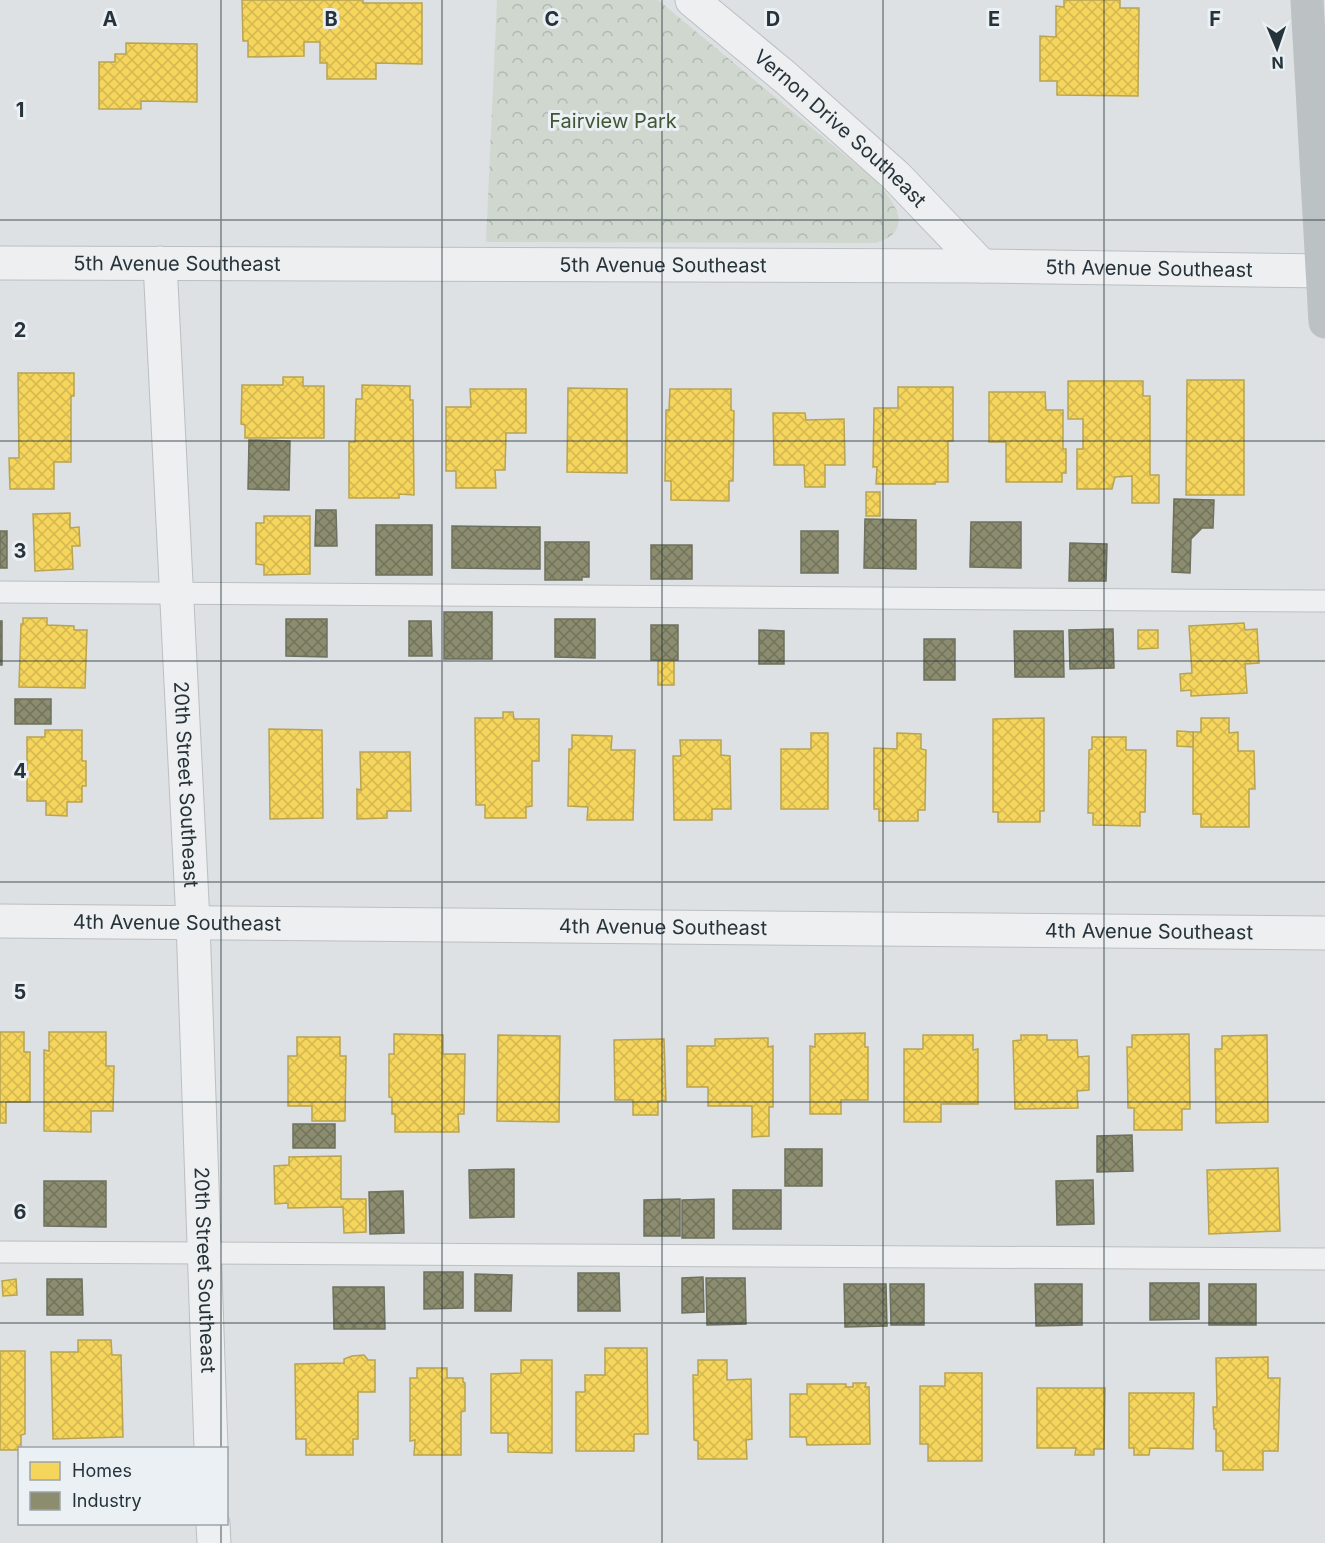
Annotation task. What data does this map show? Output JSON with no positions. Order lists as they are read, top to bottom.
{
  "streets": {
    "street": [
      "Vernon Drive Southeast",
      "5th Avenue Southeast",
      "20th Street Southeast",
      "4th Avenue Southeast"
    ]
  },
  "crossings": [
    ["Vernon Drive Southeast", "5th Avenue Southeast"],
    ["5th Avenue Southeast", "20th Street Southeast"],
    ["20th Street Southeast", "4th Avenue Southeast"]
  ],
  "parks": ["Fairview Park"],
  "legend": ["Homes", "Industry"],
  "north": "bottom",
  "grid": {
    "columns": [
      "A",
      "B",
      "C",
      "D",
      "E",
      "F"
    ],
    "rows": [
      "1",
      "2",
      "3",
      "4",
      "5",
      "6"
    ]
  }
}
